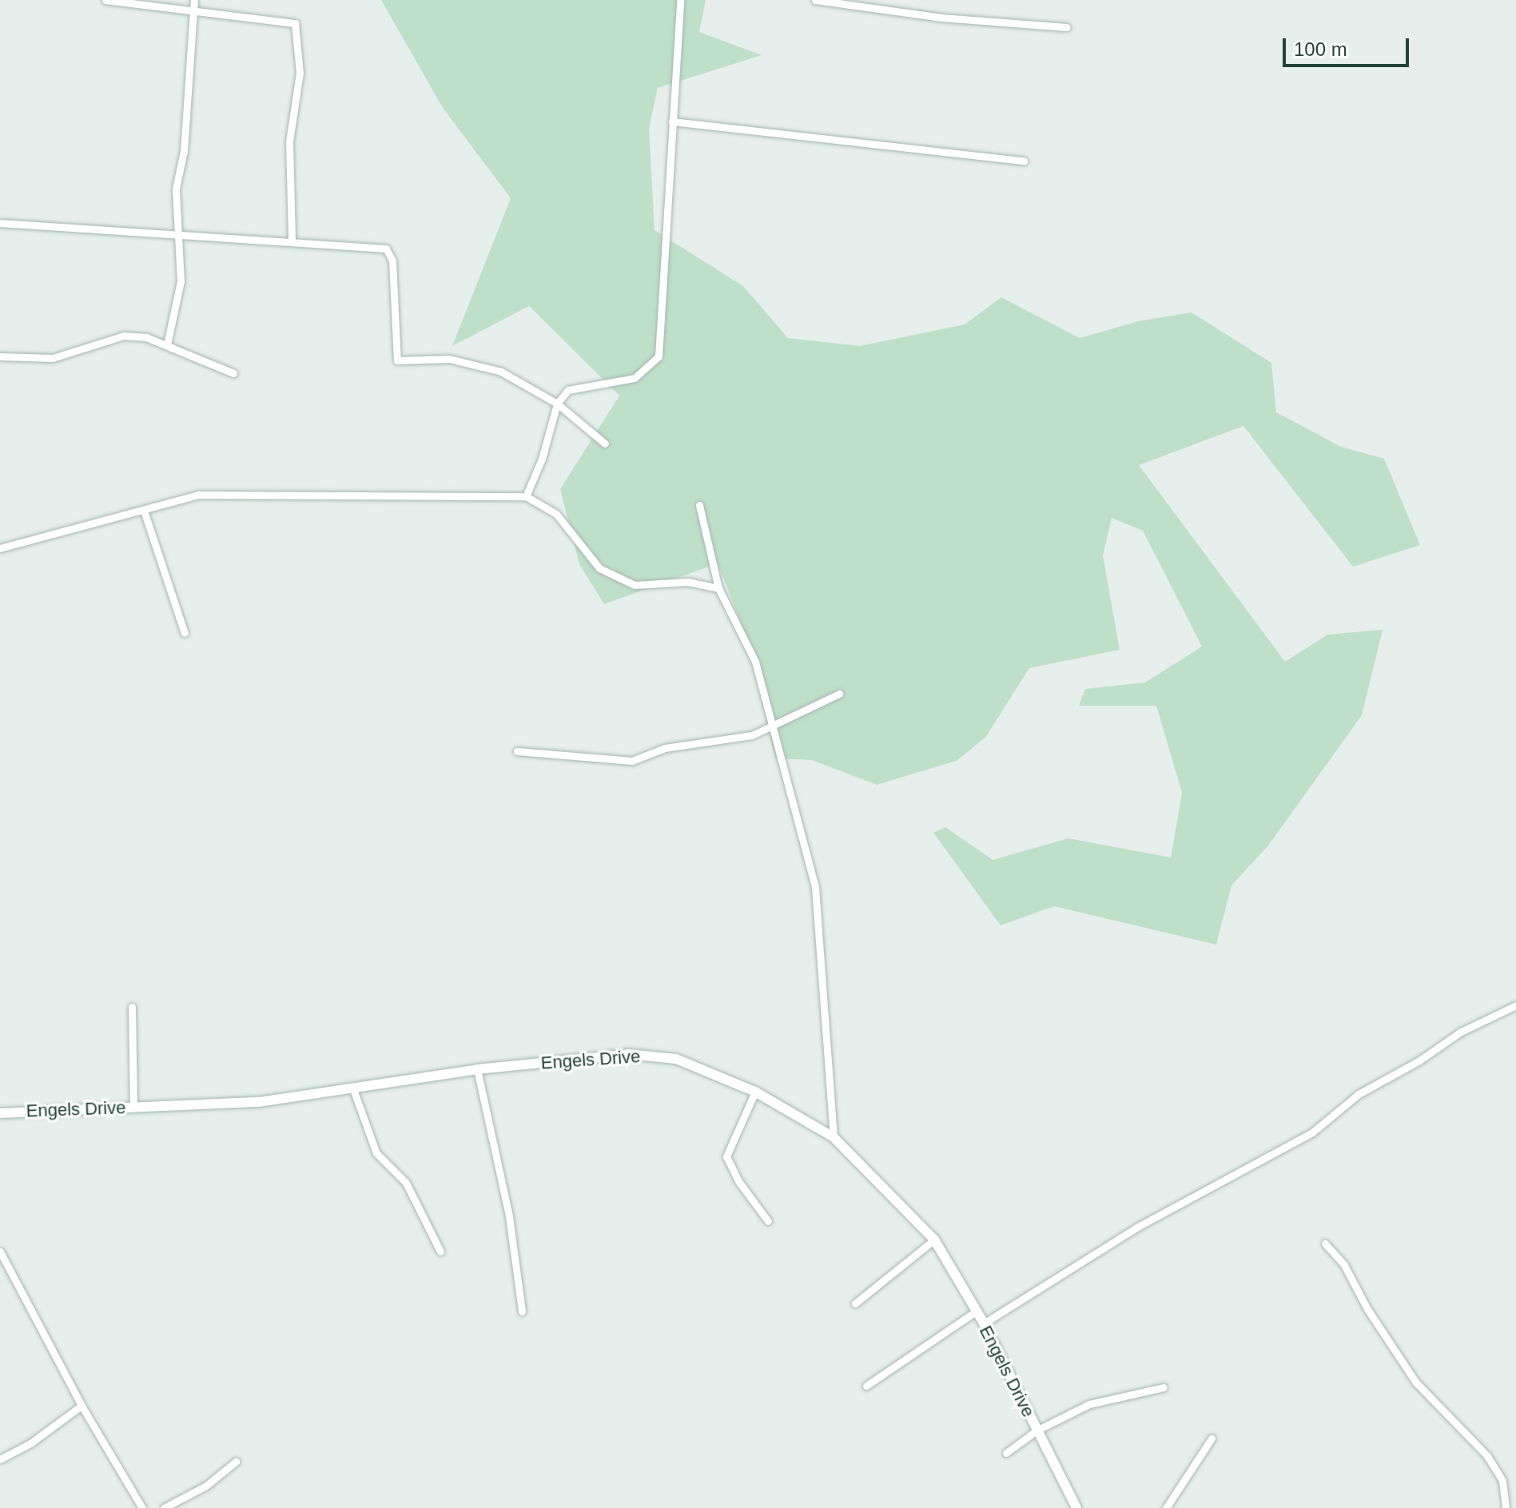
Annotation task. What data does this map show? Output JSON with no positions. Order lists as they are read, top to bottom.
{
  "streets": {
    "street": ["Engels Drive"]
  },
  "scale_bar": "100 m"
}
